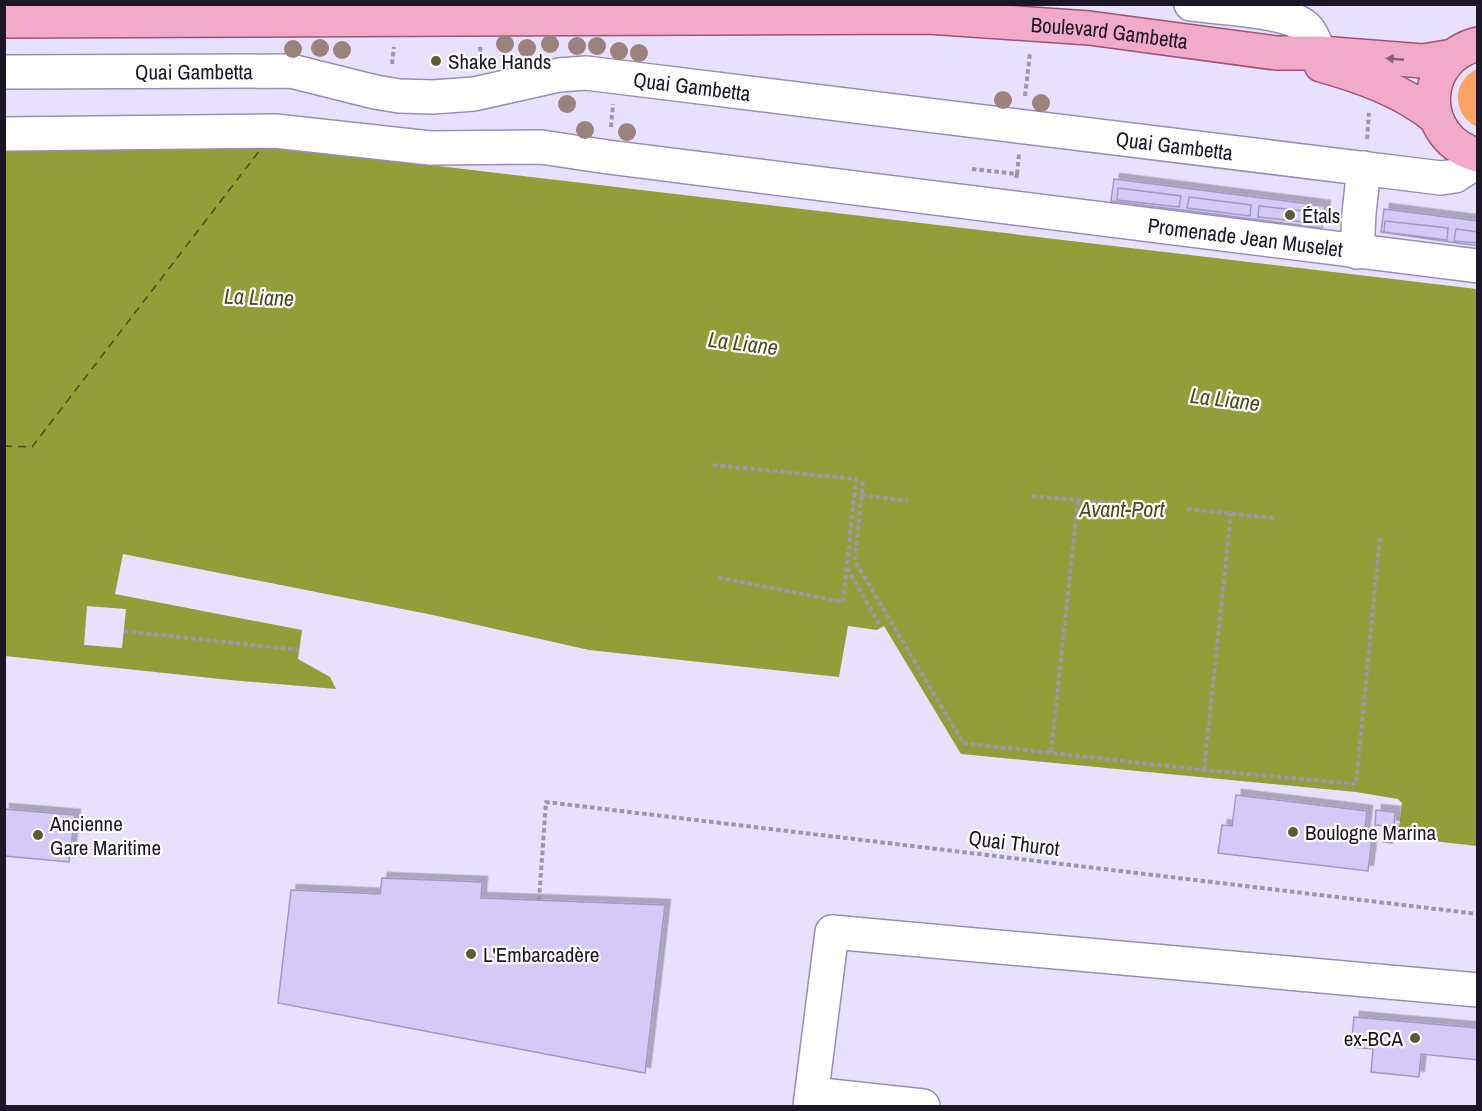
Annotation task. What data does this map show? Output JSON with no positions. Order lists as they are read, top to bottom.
{
  "streets": {
    "main road": ["Boulevard Gambetta"],
    "lane": ["Quai Gambetta", "Promenade Jean Muselet"],
    "path": ["Quai Thurot"]
  },
  "water": ["La Liane", "Avant-Port"],
  "places": [
    "Shake Hands",
    "Étals",
    "Boulogne Marina",
    "Ancienne Gare Maritime",
    "L'Embarcadère",
    "ex-BCA"
  ]
}
